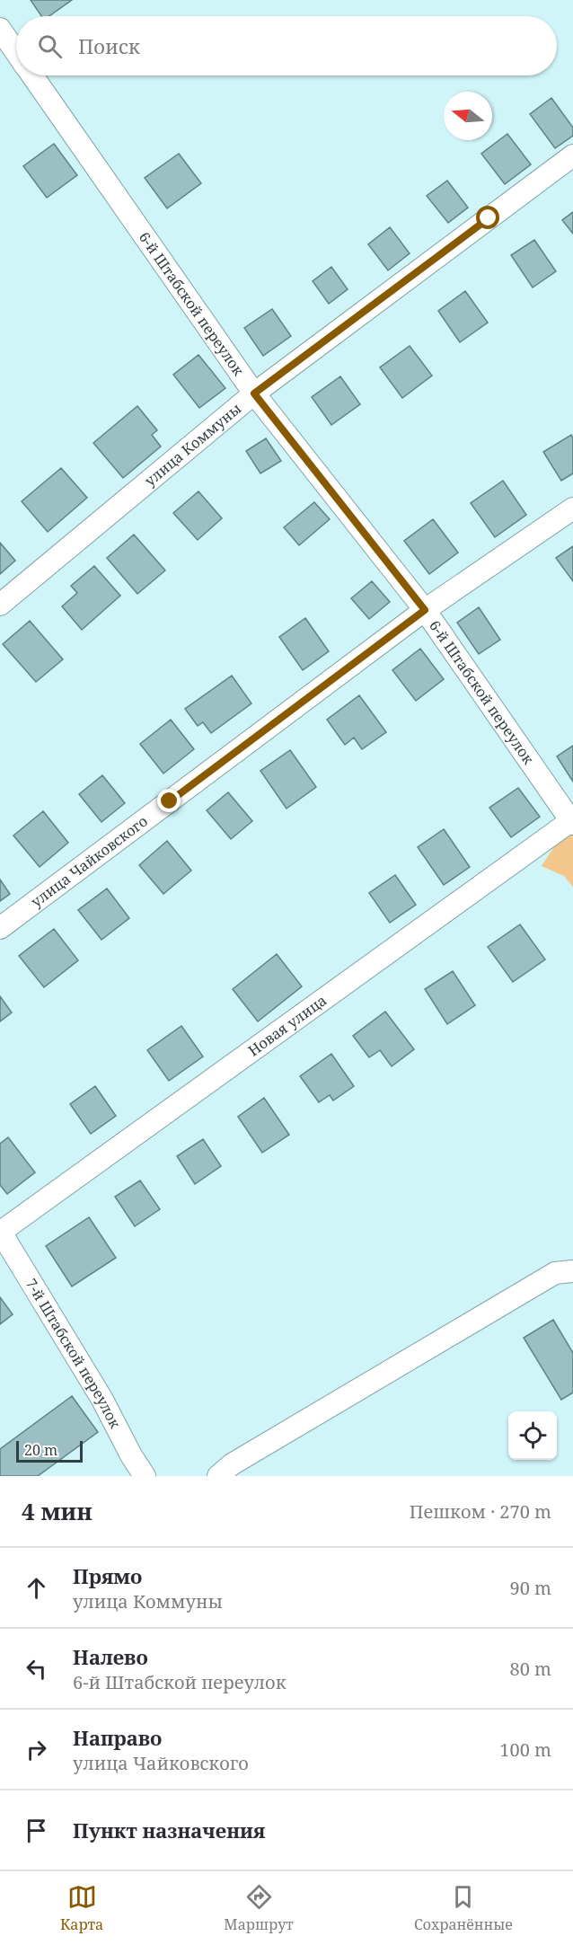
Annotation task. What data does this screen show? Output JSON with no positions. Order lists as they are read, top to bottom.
{
  "streets": {
    "street": [
      "6-й Штабской переулок",
      "улица Коммуны",
      "улица Чайковского",
      "Новая улица",
      "7-й Штабской переулок"
    ]
  },
  "crossings": [
    ["6-й Штабской переулок", "улица Коммуны"],
    ["6-й Штабской переулок", "улица Чайковского"],
    ["6-й Штабской переулок", "Новая улица"],
    ["Новая улица", "7-й Штабской переулок"]
  ],
  "scale_bar": "20 m",
  "north": "left",
  "page": {
    "search": "Поиск",
    "scale": "20 m",
    "heading": ["4 мин", "Пешком · 270 m"],
    "list": [
      ["Прямо", "улица Коммуны", "90 m"],
      ["Налево", "6-й Штабской переулок", "80 m"],
      ["Направо", "улица Чайковского", "100 m"],
      "Пункт назначения"
    ],
    "nav": ["Карта", "Маршрут", "Сохранённые"]
  }
}
